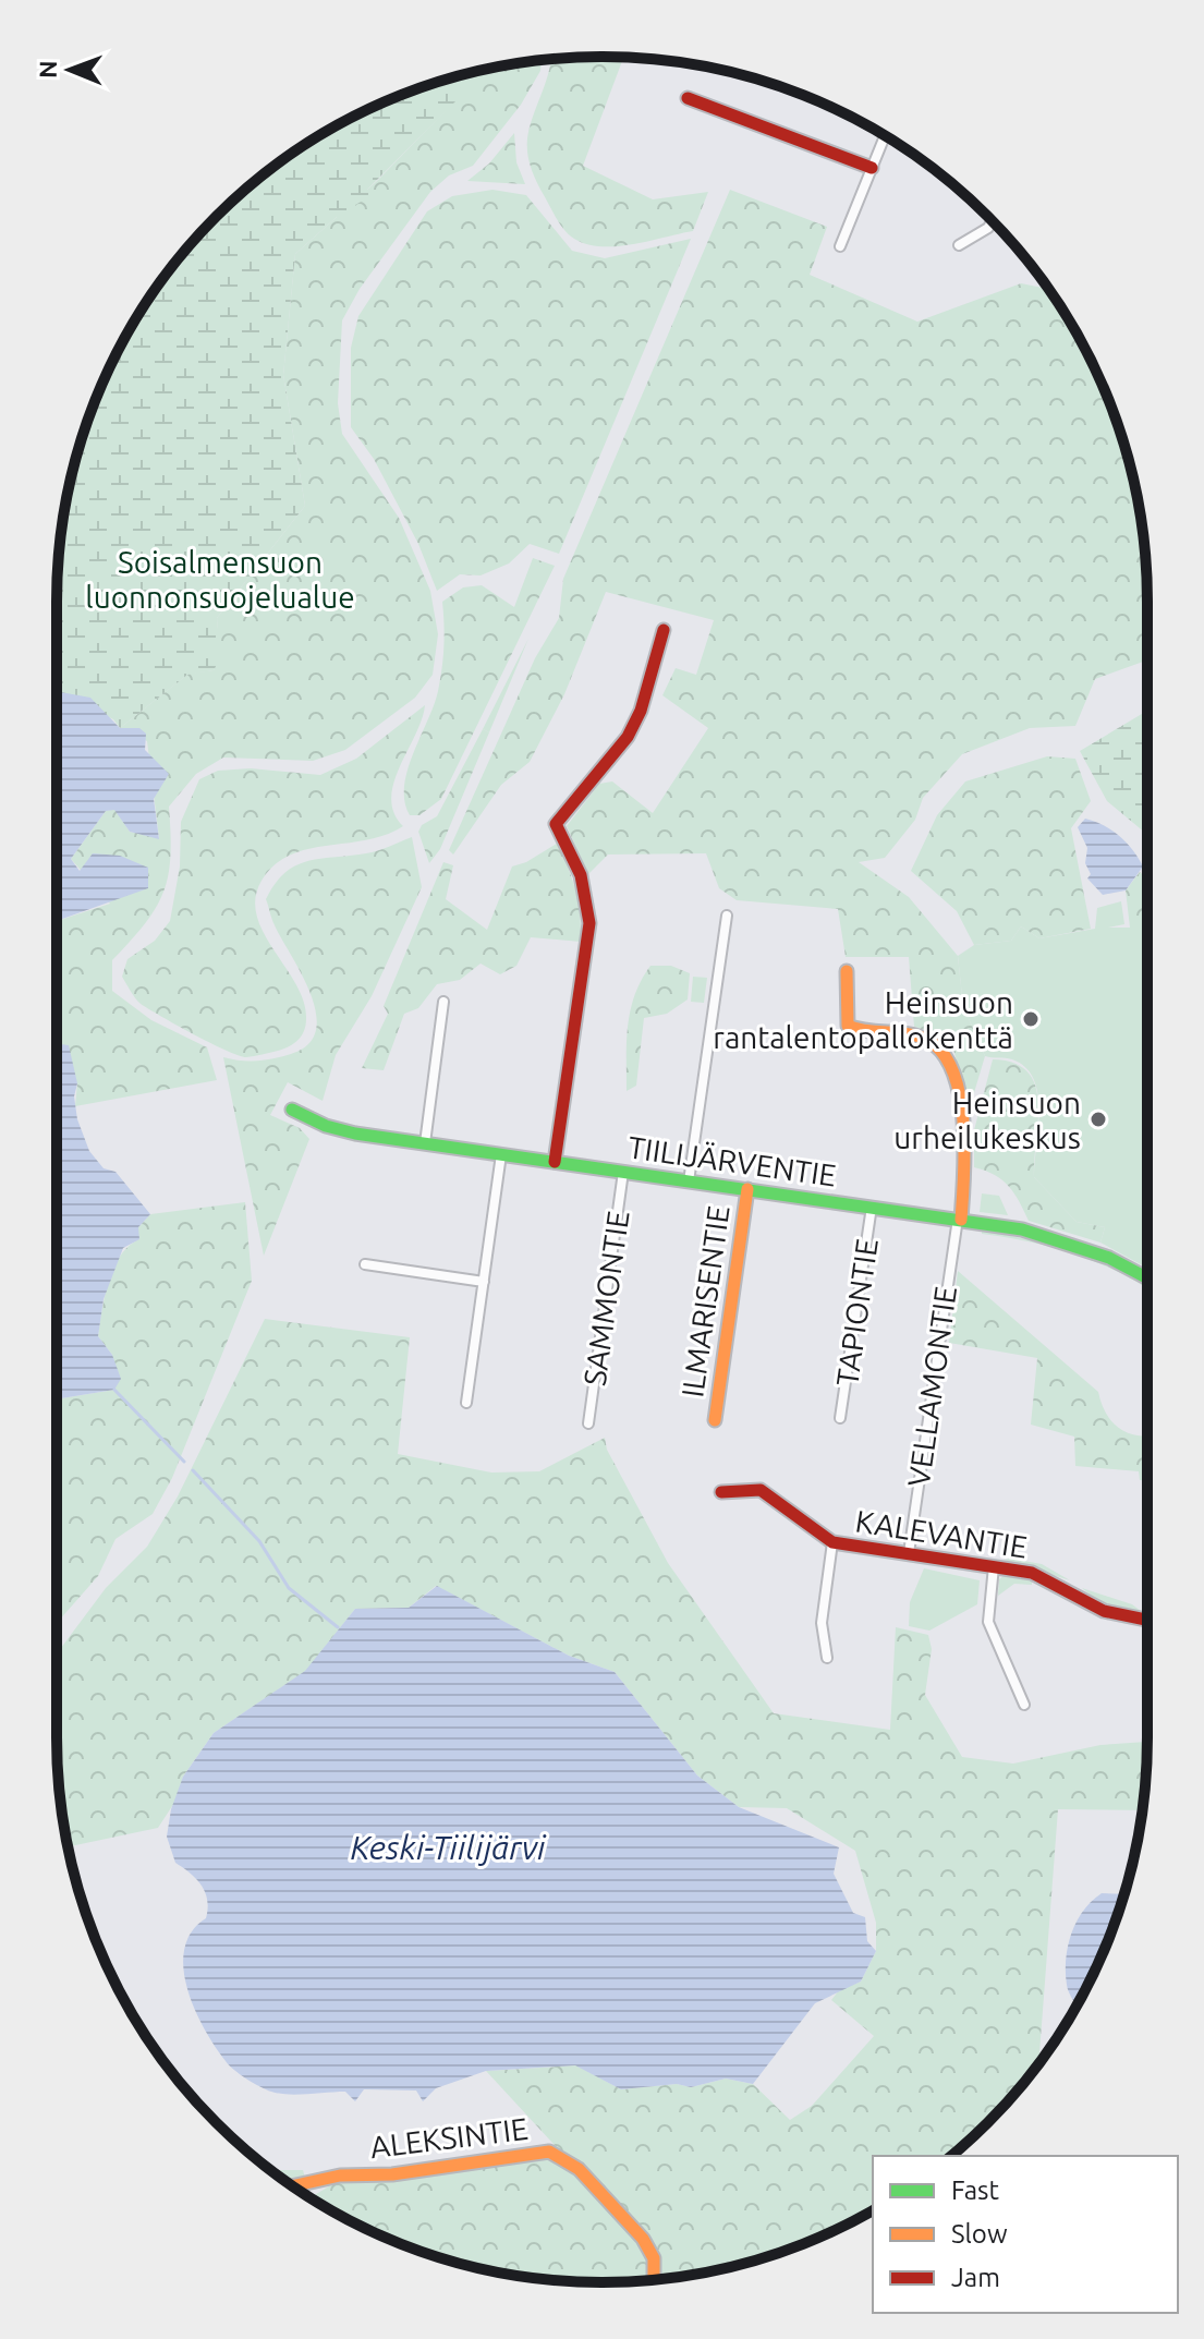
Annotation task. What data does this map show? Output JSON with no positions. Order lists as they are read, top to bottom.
{
  "streets": {
    "street": [
      "TIILIJÄRVENTIE",
      "SAMMONTIE",
      "ILMARISENTIE",
      "TAPIONTIE",
      "VELLAMONTIE",
      "KALEVANTIE",
      "ALEKSINTIE"
    ]
  },
  "crossings": [
    ["TIILIJÄRVENTIE", "SAMMONTIE"],
    ["TIILIJÄRVENTIE", "ILMARISENTIE"],
    ["TIILIJÄRVENTIE", "TAPIONTIE"],
    ["TIILIJÄRVENTIE", "VELLAMONTIE"],
    ["VELLAMONTIE", "KALEVANTIE"]
  ],
  "water": ["Keski-Tiilijärvi"],
  "parks": ["Soisalmensuon luonnonsuojelualue"],
  "places": ["Heinsuon rantalentopallokenttä", "Heinsuon urheilukeskus"],
  "legend": ["Fast", "Slow", "Jam"],
  "north": "left"
}
